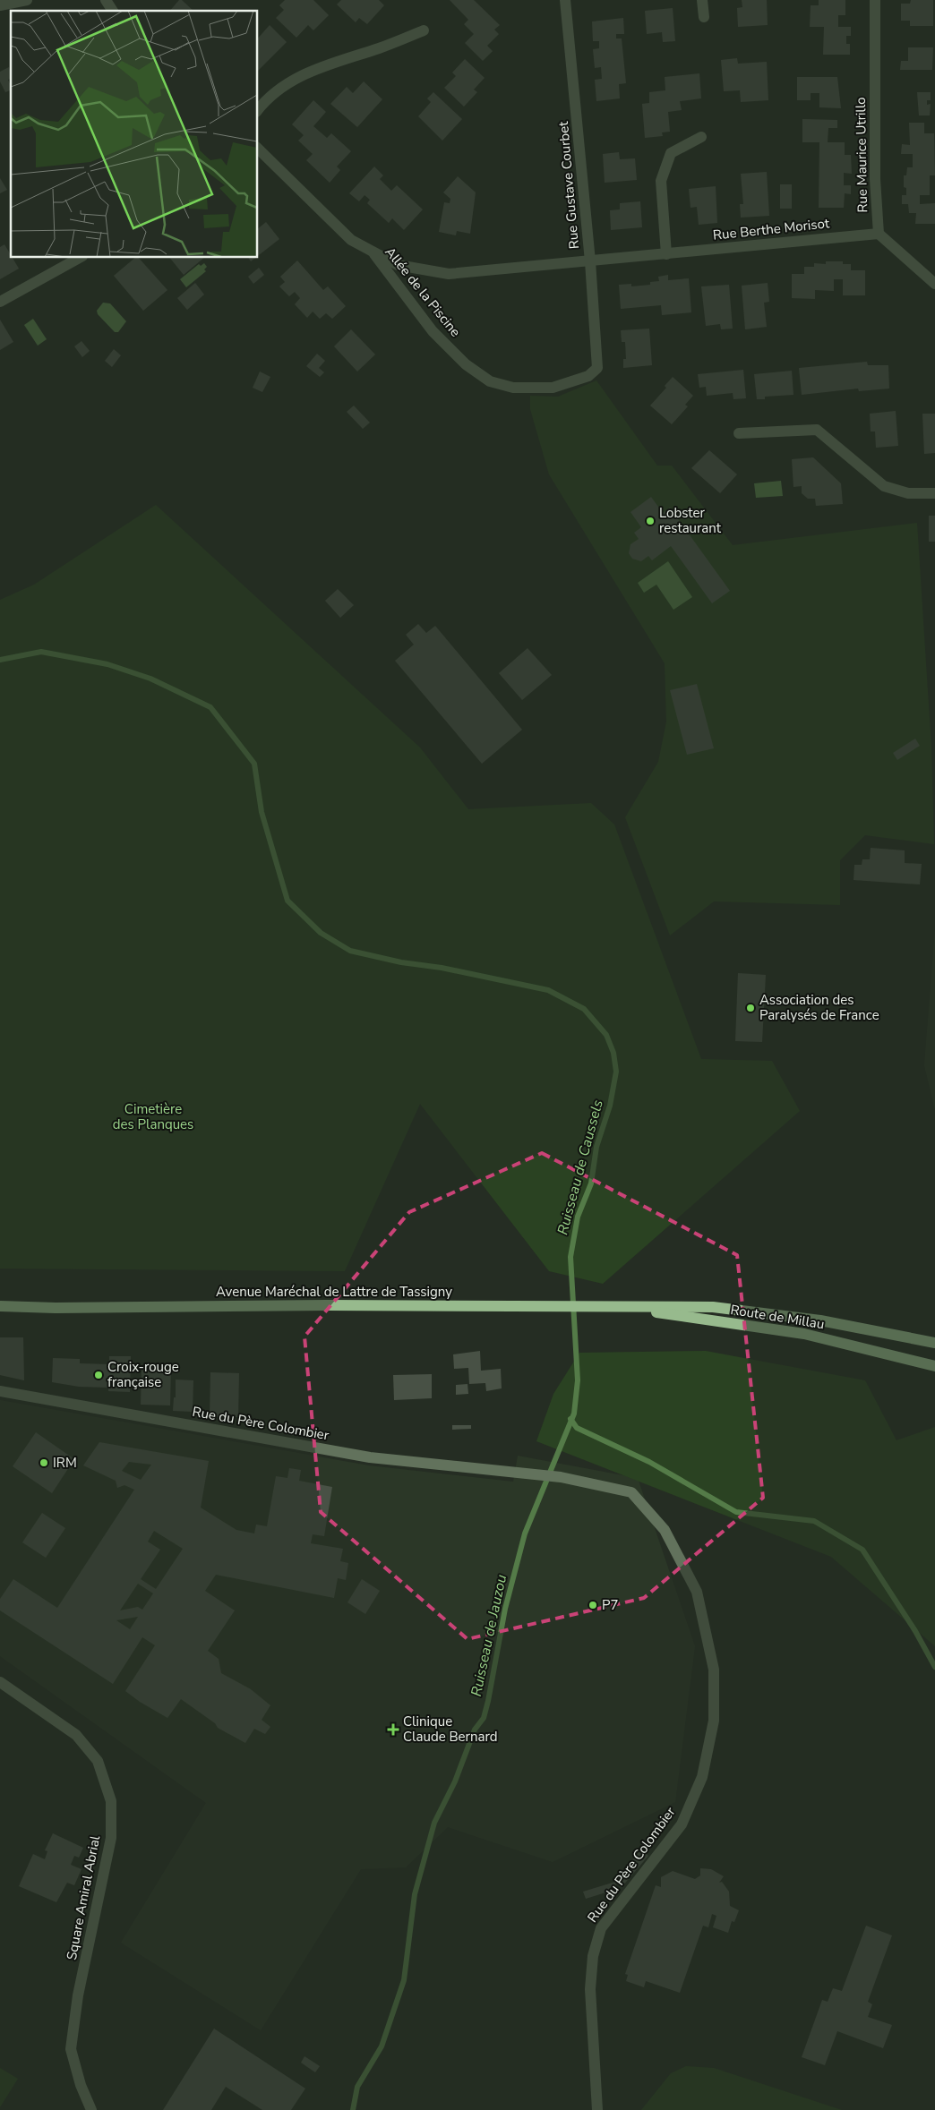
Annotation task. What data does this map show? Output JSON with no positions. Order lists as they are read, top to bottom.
{
  "streets": {
    "main road": ["Avenue Maréchal de Lattre de Tassigny", "Route de Millau"],
    "street": [
      "Rue Maurice Utrillo",
      "Rue Gustave Courbet",
      "Rue Berthe Morisot",
      "Allée de la Piscine",
      "Rue du Père Colombier",
      "Square Amiral Abrial"
    ]
  },
  "crossings": [
    ["Rue Maurice Utrillo", "Rue Berthe Morisot"],
    ["Rue Gustave Courbet", "Rue Berthe Morisot"],
    ["Rue Gustave Courbet", "Allée de la Piscine"],
    ["Rue Berthe Morisot", "Allée de la Piscine"],
    ["Avenue Maréchal de Lattre de Tassigny", "Route de Millau"]
  ],
  "water": ["Ruisseau de Caussels", "Ruisseau de Jauzou"],
  "parks": ["Cimetière des Planques"],
  "places": {
    "other": [
      "Lobster restaurant",
      "Association des Paralysés de France",
      "Croix-rouge française",
      "IRM",
      "P7"
    ],
    "health": ["Clinique Claude Bernard"]
  }
}
